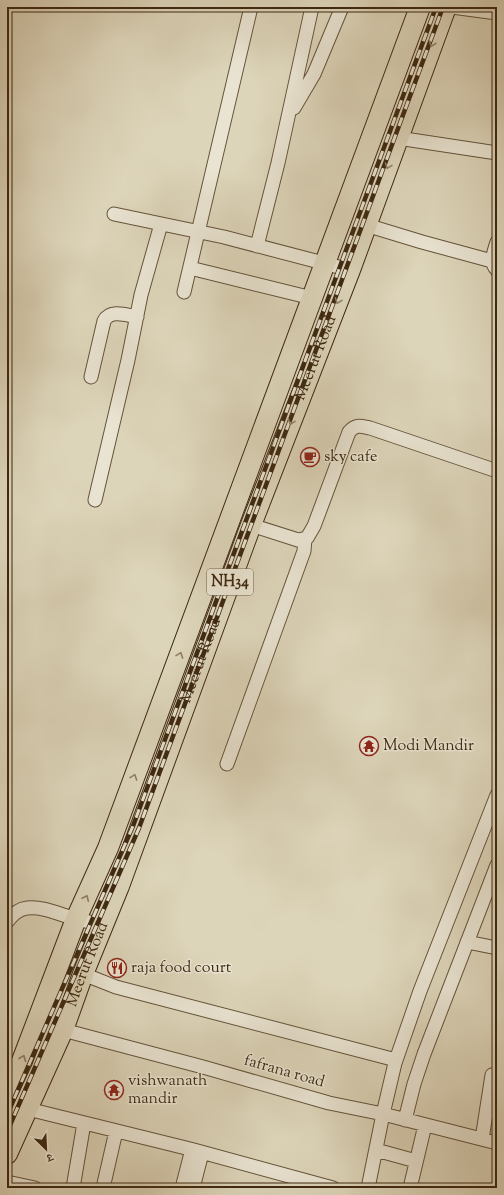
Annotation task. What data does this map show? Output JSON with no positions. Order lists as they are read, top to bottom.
{
  "streets": {
    "highway": ["Meerut Road", "NH34"],
    "street": ["fafrana road"]
  },
  "crossings": [
    ["Meerut Road", "fafrana road"]
  ],
  "places": {
    "cafe": ["sky cafe"],
    "temple": ["Modi Mandir", "vishwanath mandir"],
    "restaurant": ["raja food court"]
  },
  "north": "bottom right"
}
